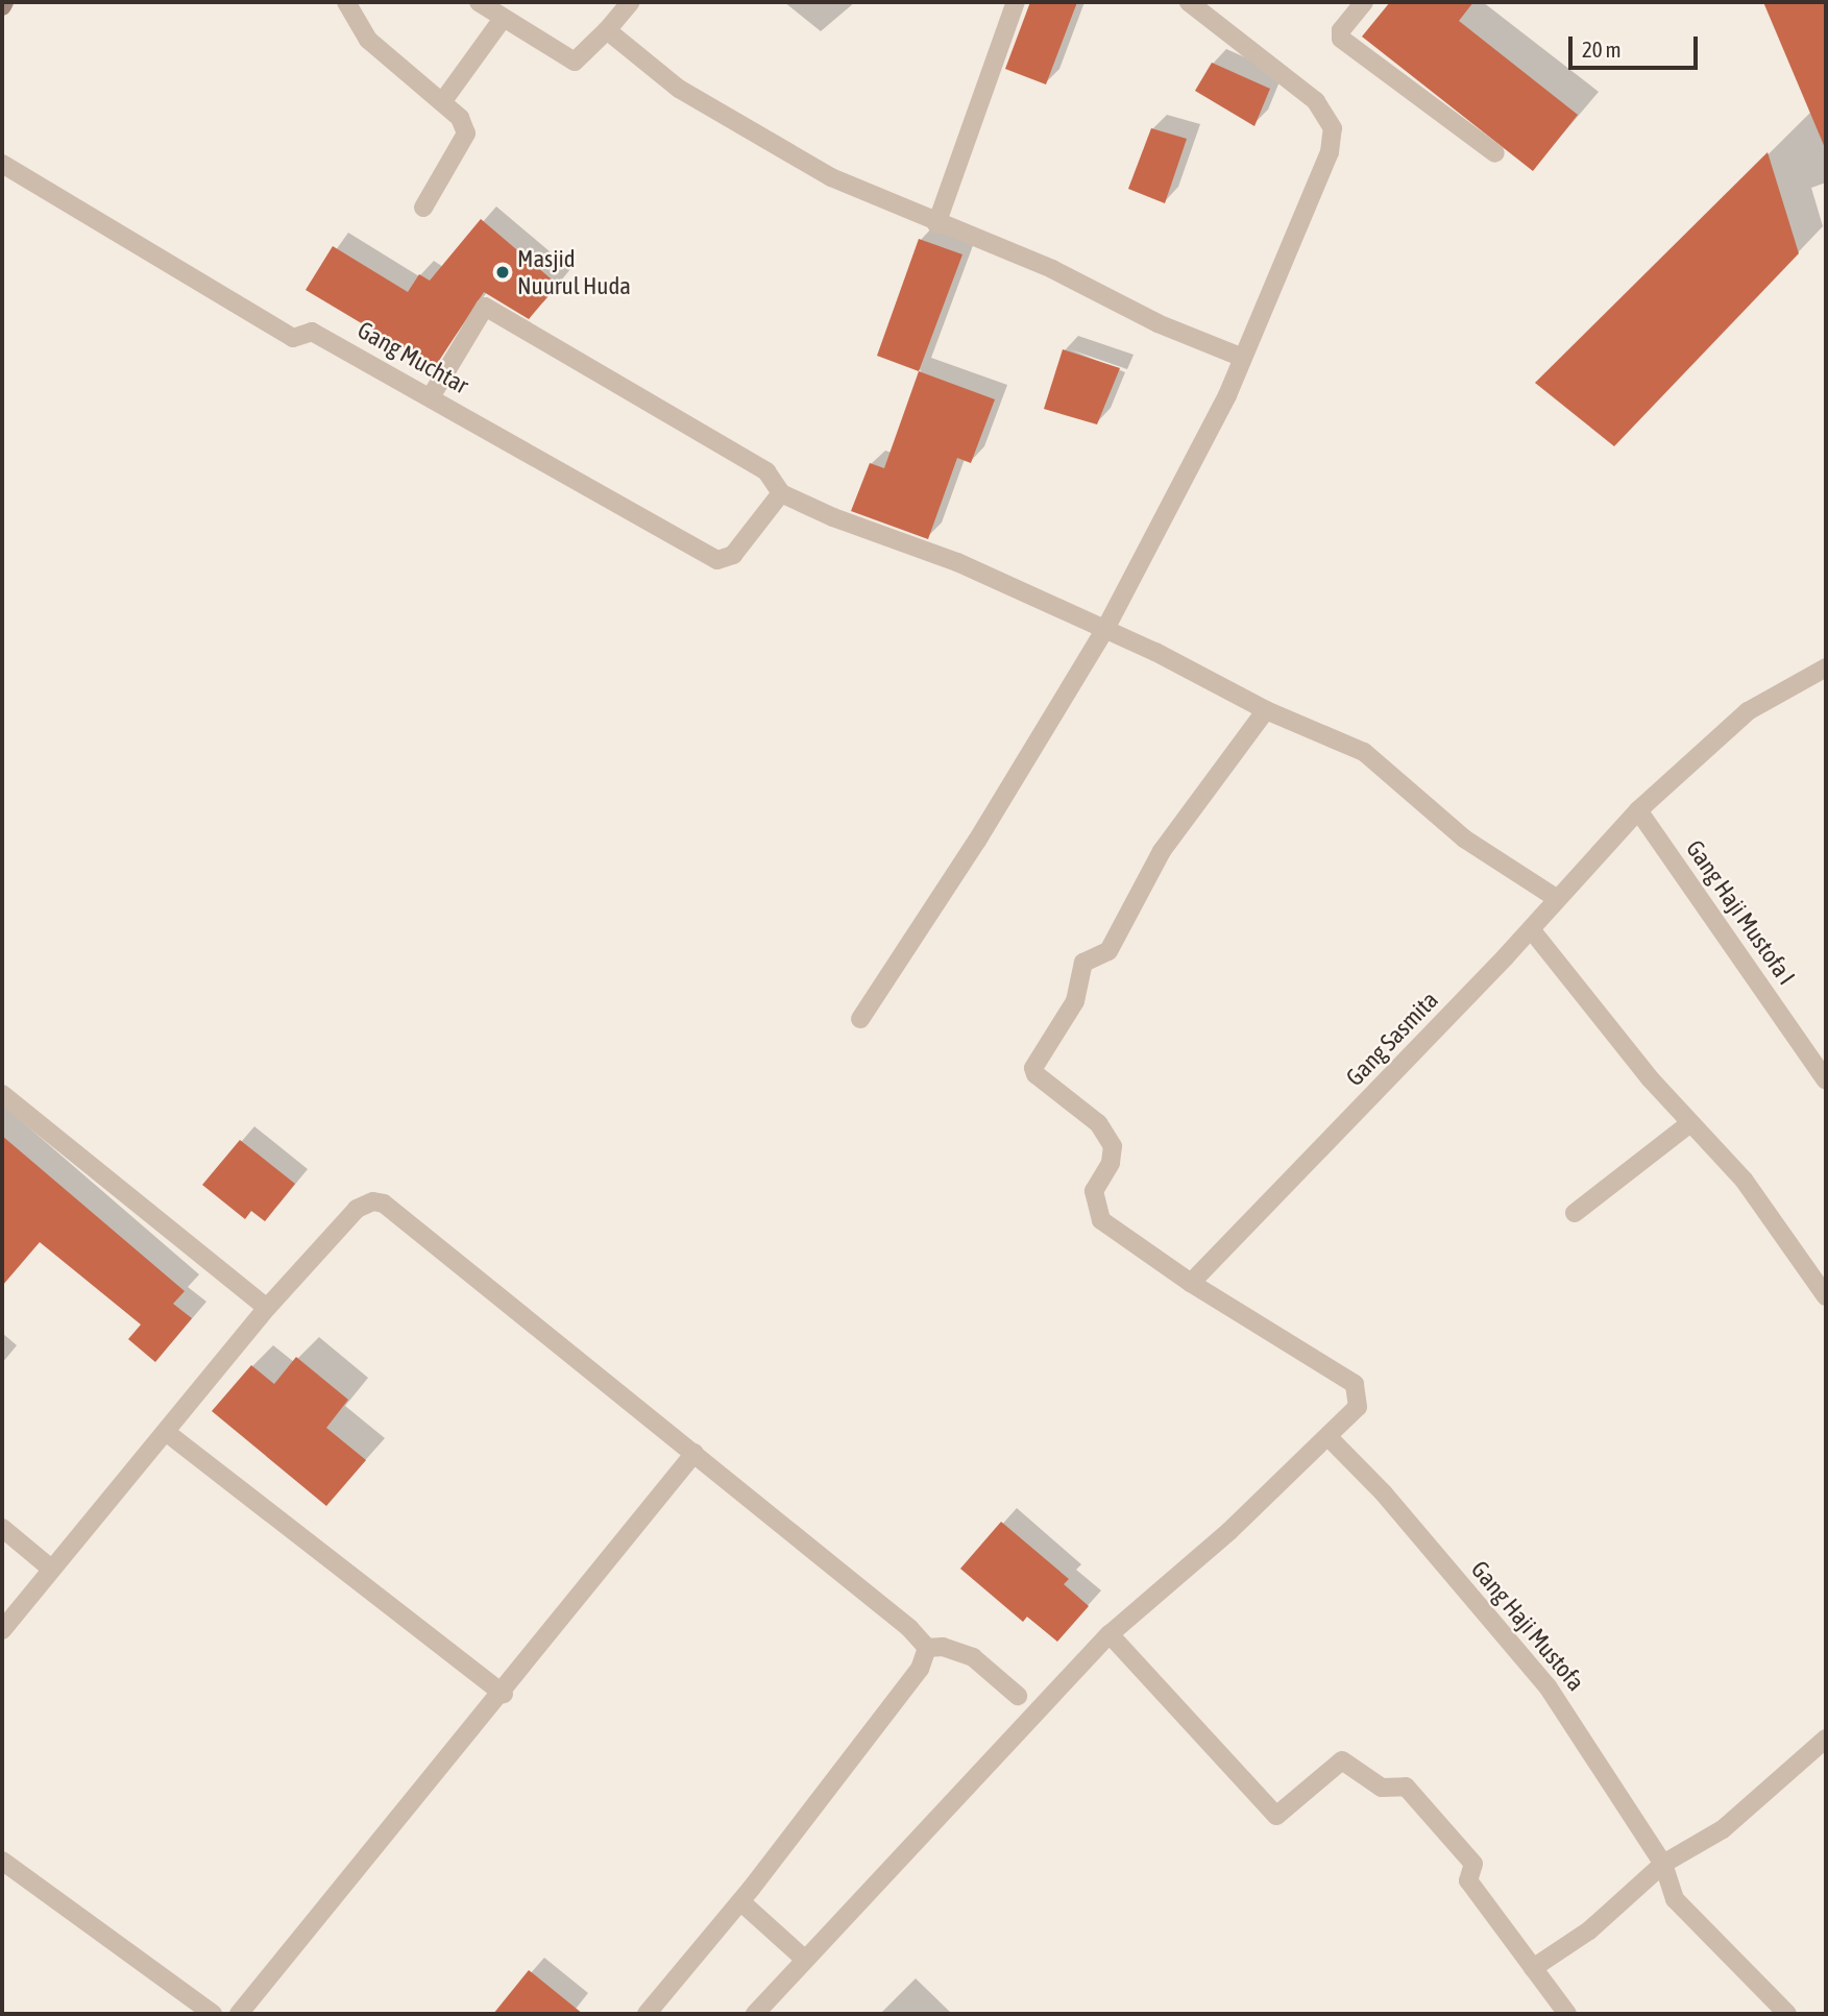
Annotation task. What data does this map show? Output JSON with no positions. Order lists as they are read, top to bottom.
{
  "streets": {
    "street": [
      "Gang Muchtar",
      "Gang Haji Mustofa I",
      "Gang Sasmita",
      "Gang Haji Mustofa"
    ]
  },
  "crossings": [
    ["Gang Haji Mustofa I", "Gang Sasmita"]
  ],
  "places": ["Masjid Nuurul Huda"],
  "scale_bar": "20 m"
}
